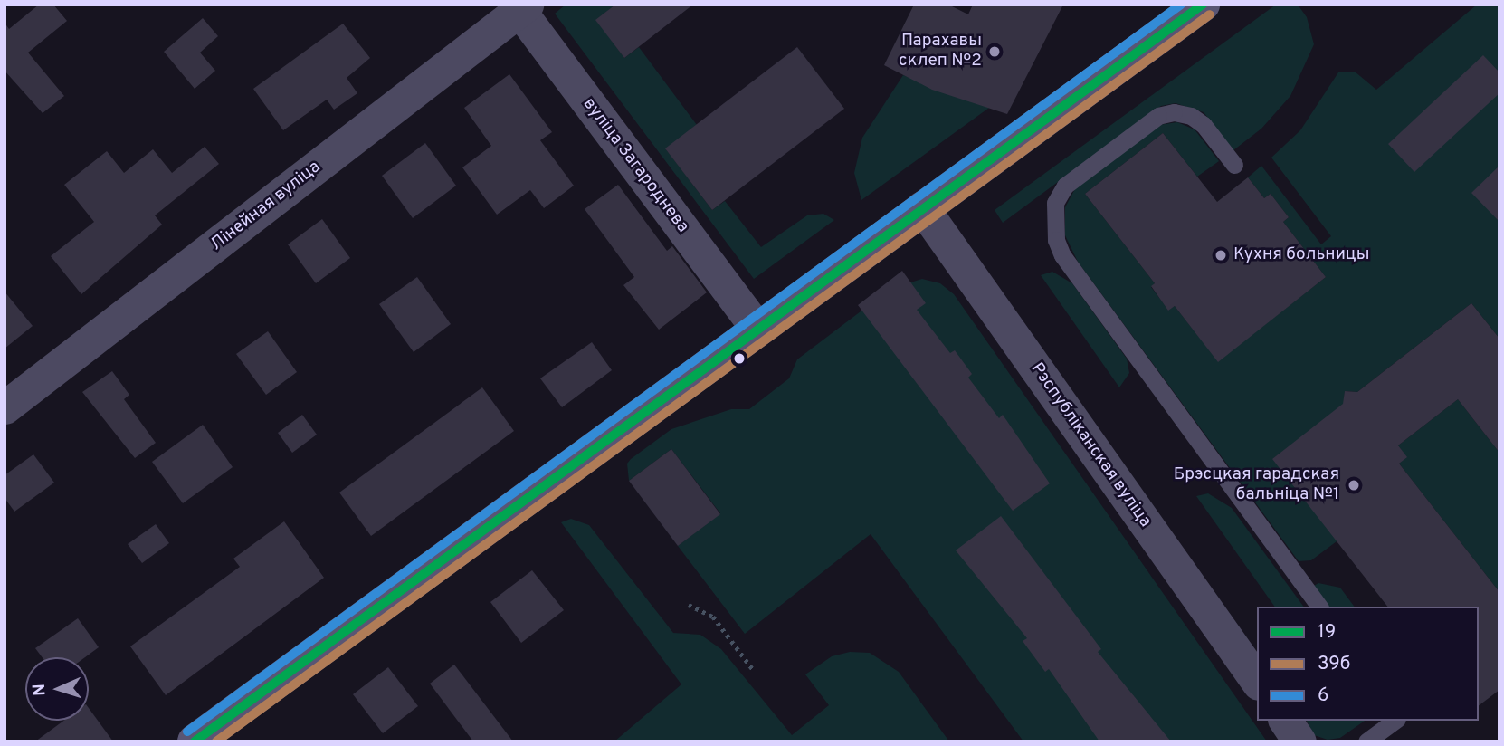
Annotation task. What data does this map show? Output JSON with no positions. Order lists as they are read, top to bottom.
{
  "streets": {
    "street": ["вуліца Загароднева", "Лінейная вуліца", "Рэспубліканская вуліца"]
  },
  "crossings": [
    ["вуліца Загароднева", "Лінейная вуліца"]
  ],
  "places": ["Парахавы склеп №2", "Кухня больницы", "Брэсцкая гарадская бальніца №1"],
  "lines": ["transit line 19", "transit line 6", "transit line 39б"],
  "legend": ["19", "39б", "6"],
  "north": "left"
}
